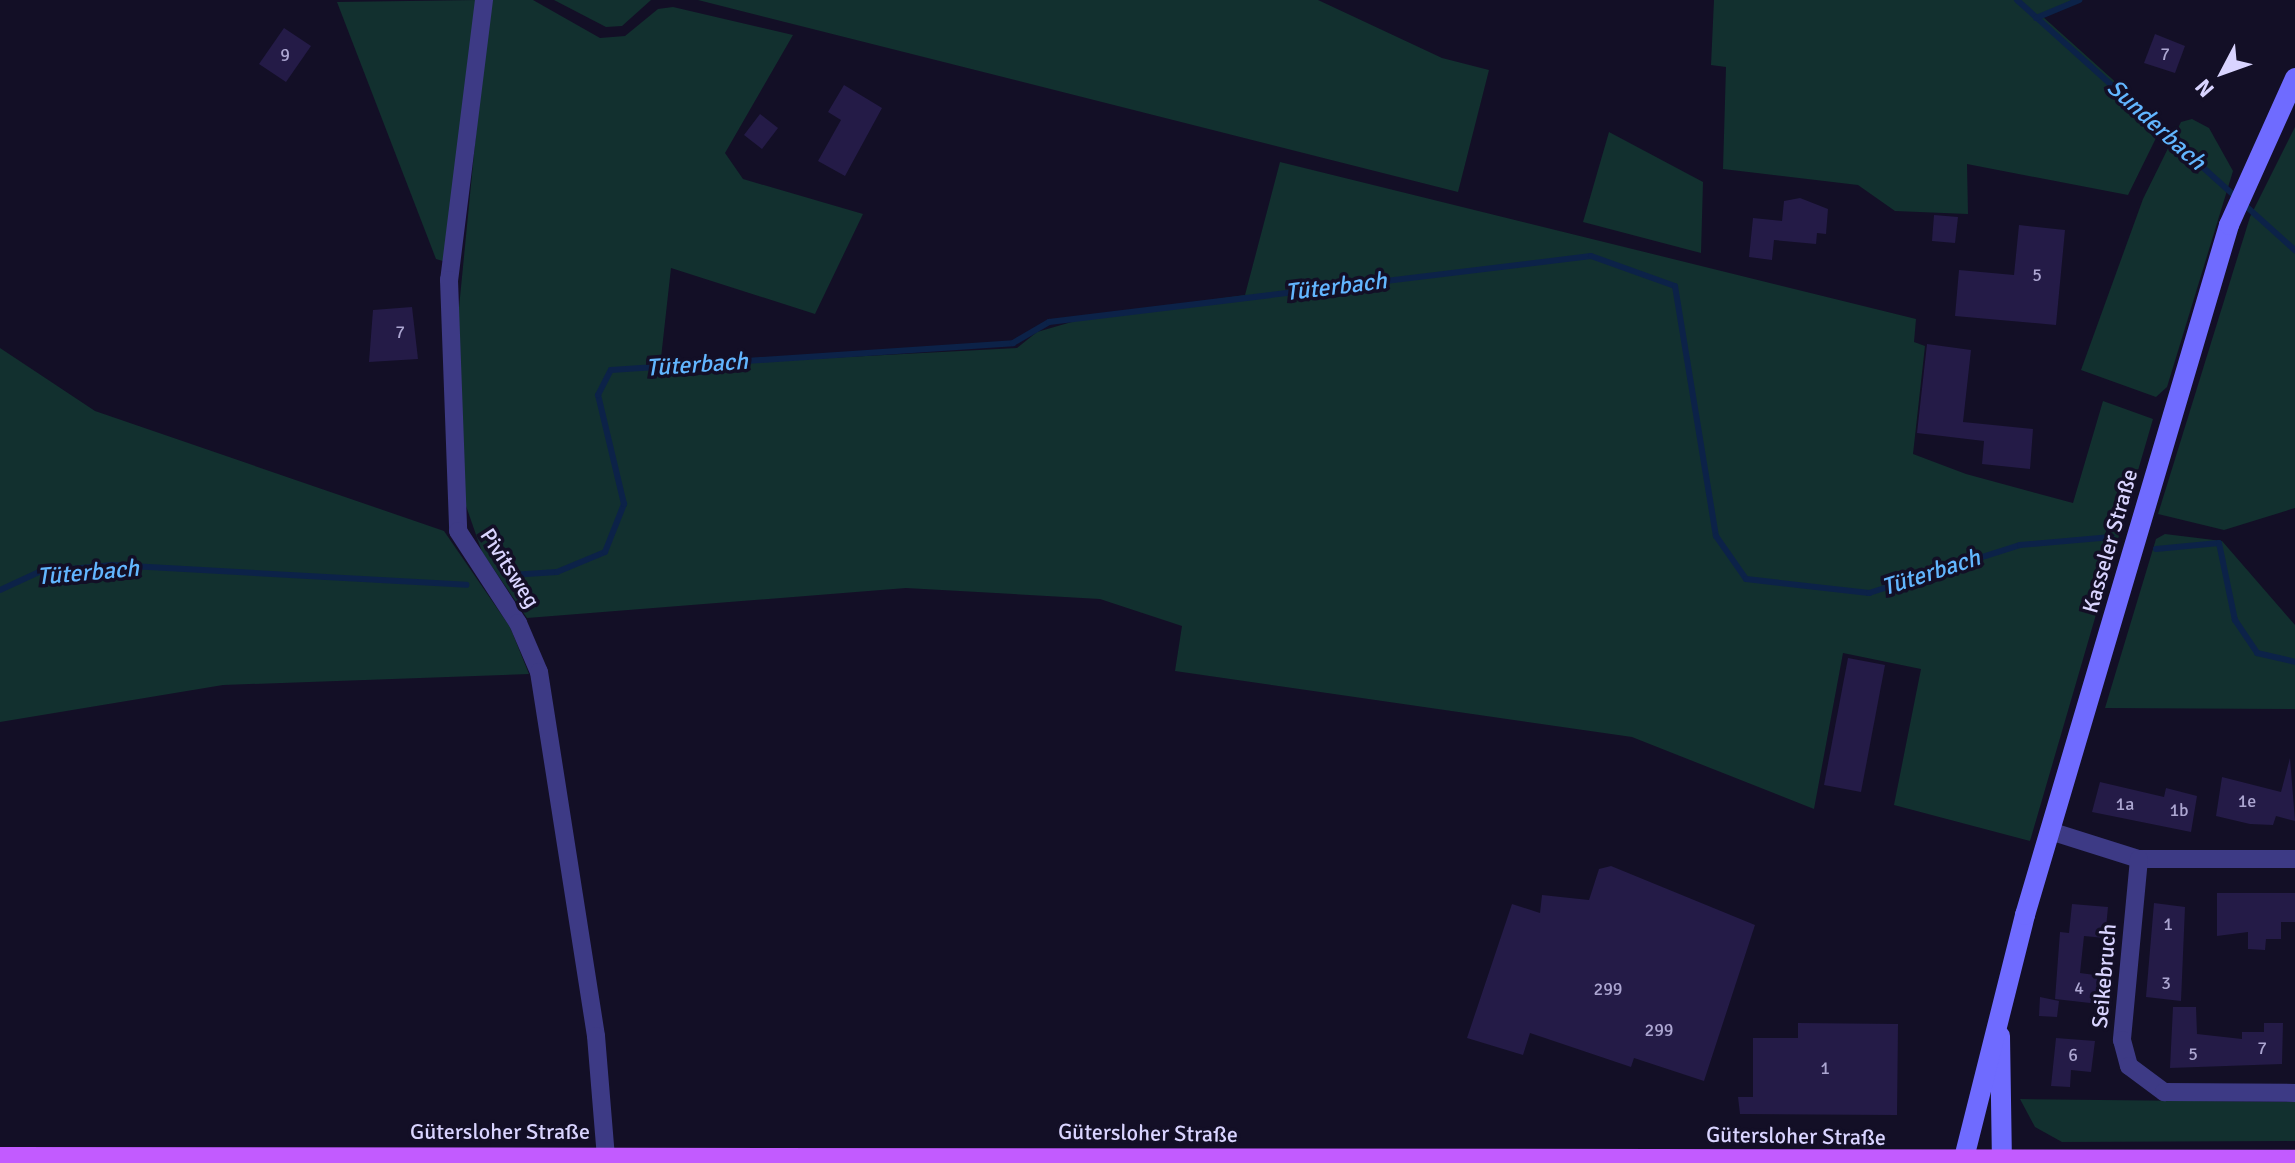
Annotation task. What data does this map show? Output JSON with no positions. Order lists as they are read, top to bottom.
{
  "streets": {
    "main road": ["Gütersloher Straße"],
    "street": ["Kasseler Straße", "Pivitsweg", "Seikebruch"]
  },
  "crossings": [
    ["Kasseler Straße", "Gütersloher Straße"],
    ["Pivitsweg", "Gütersloher Straße"]
  ],
  "water": ["Sunderbach", "Tüterbach"],
  "house_numbers": [
    "7",
    "9",
    "5",
    "7",
    "1e",
    "1a",
    "1b",
    "1",
    "3",
    "4",
    "299",
    "299",
    "7",
    "5",
    "6",
    "1"
  ],
  "north": "bottom left"
}
